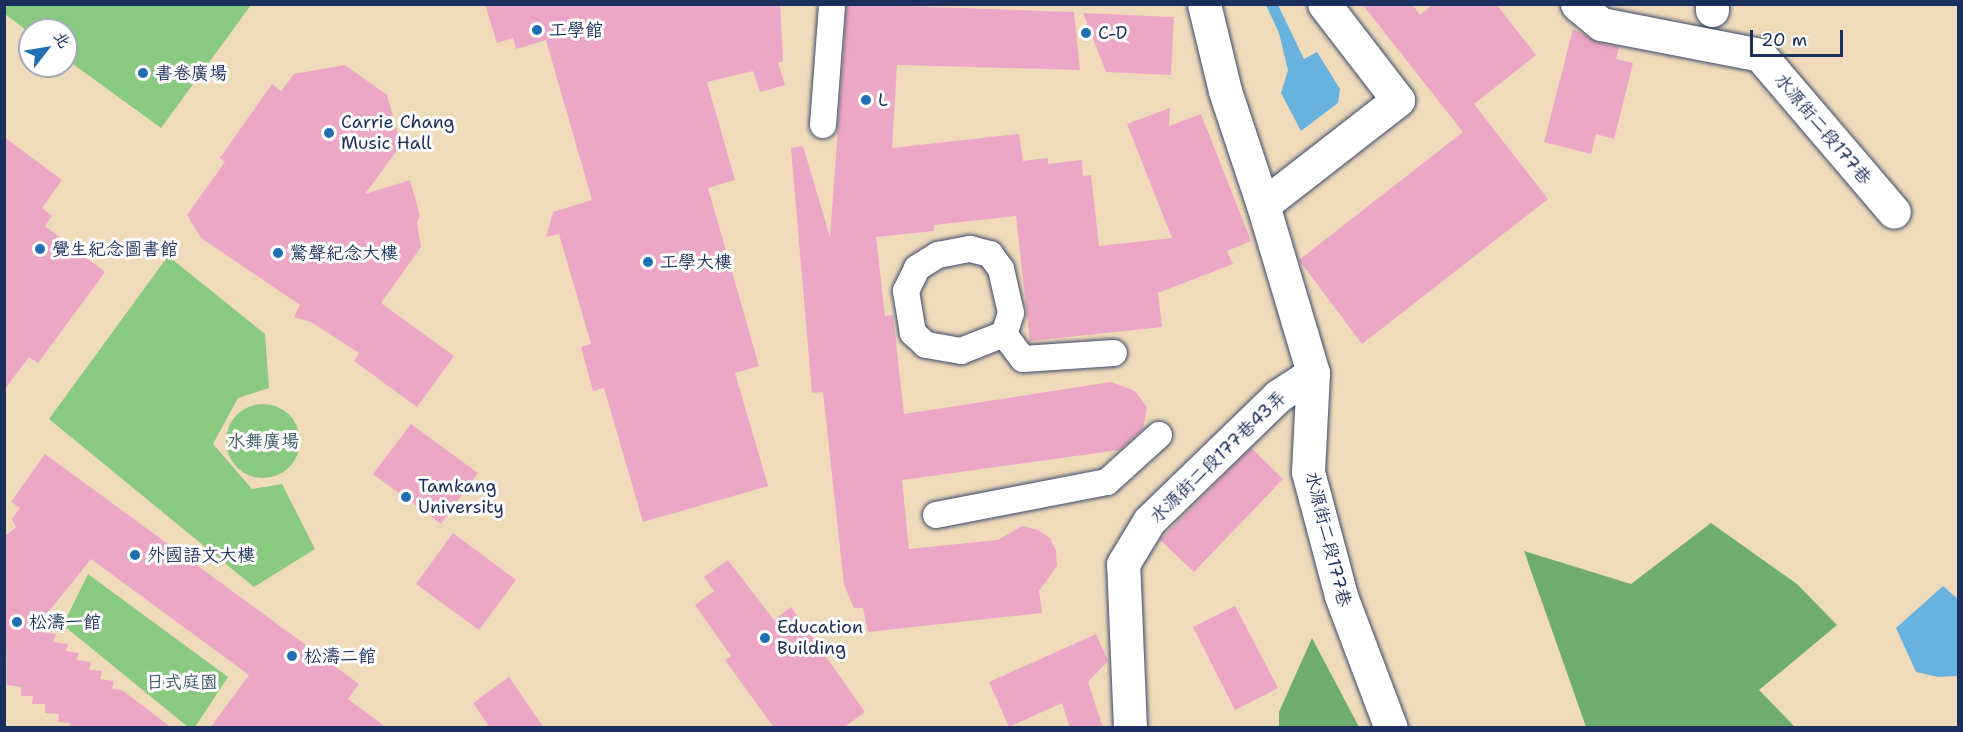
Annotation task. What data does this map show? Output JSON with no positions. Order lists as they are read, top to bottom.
{
  "streets": {
    "street": ["水源街二段177巷", "水源街二段177巷43弄"]
  },
  "crossings": [
    ["水源街二段177巷", "水源街二段177巷43弄"]
  ],
  "parks": ["水舞廣場", "日式庭園"],
  "places": [
    "工學館",
    "C-D",
    "書卷廣場",
    "L",
    "Carrie Chang Music Hall",
    "覺生紀念圖書館",
    "驚聲紀念大樓",
    "工學大樓",
    "Tamkang University",
    "外國語文大樓",
    "松濤一館",
    "Education Building",
    "松濤二館"
  ],
  "scale_bar": "20 m",
  "north": "top right"
}
